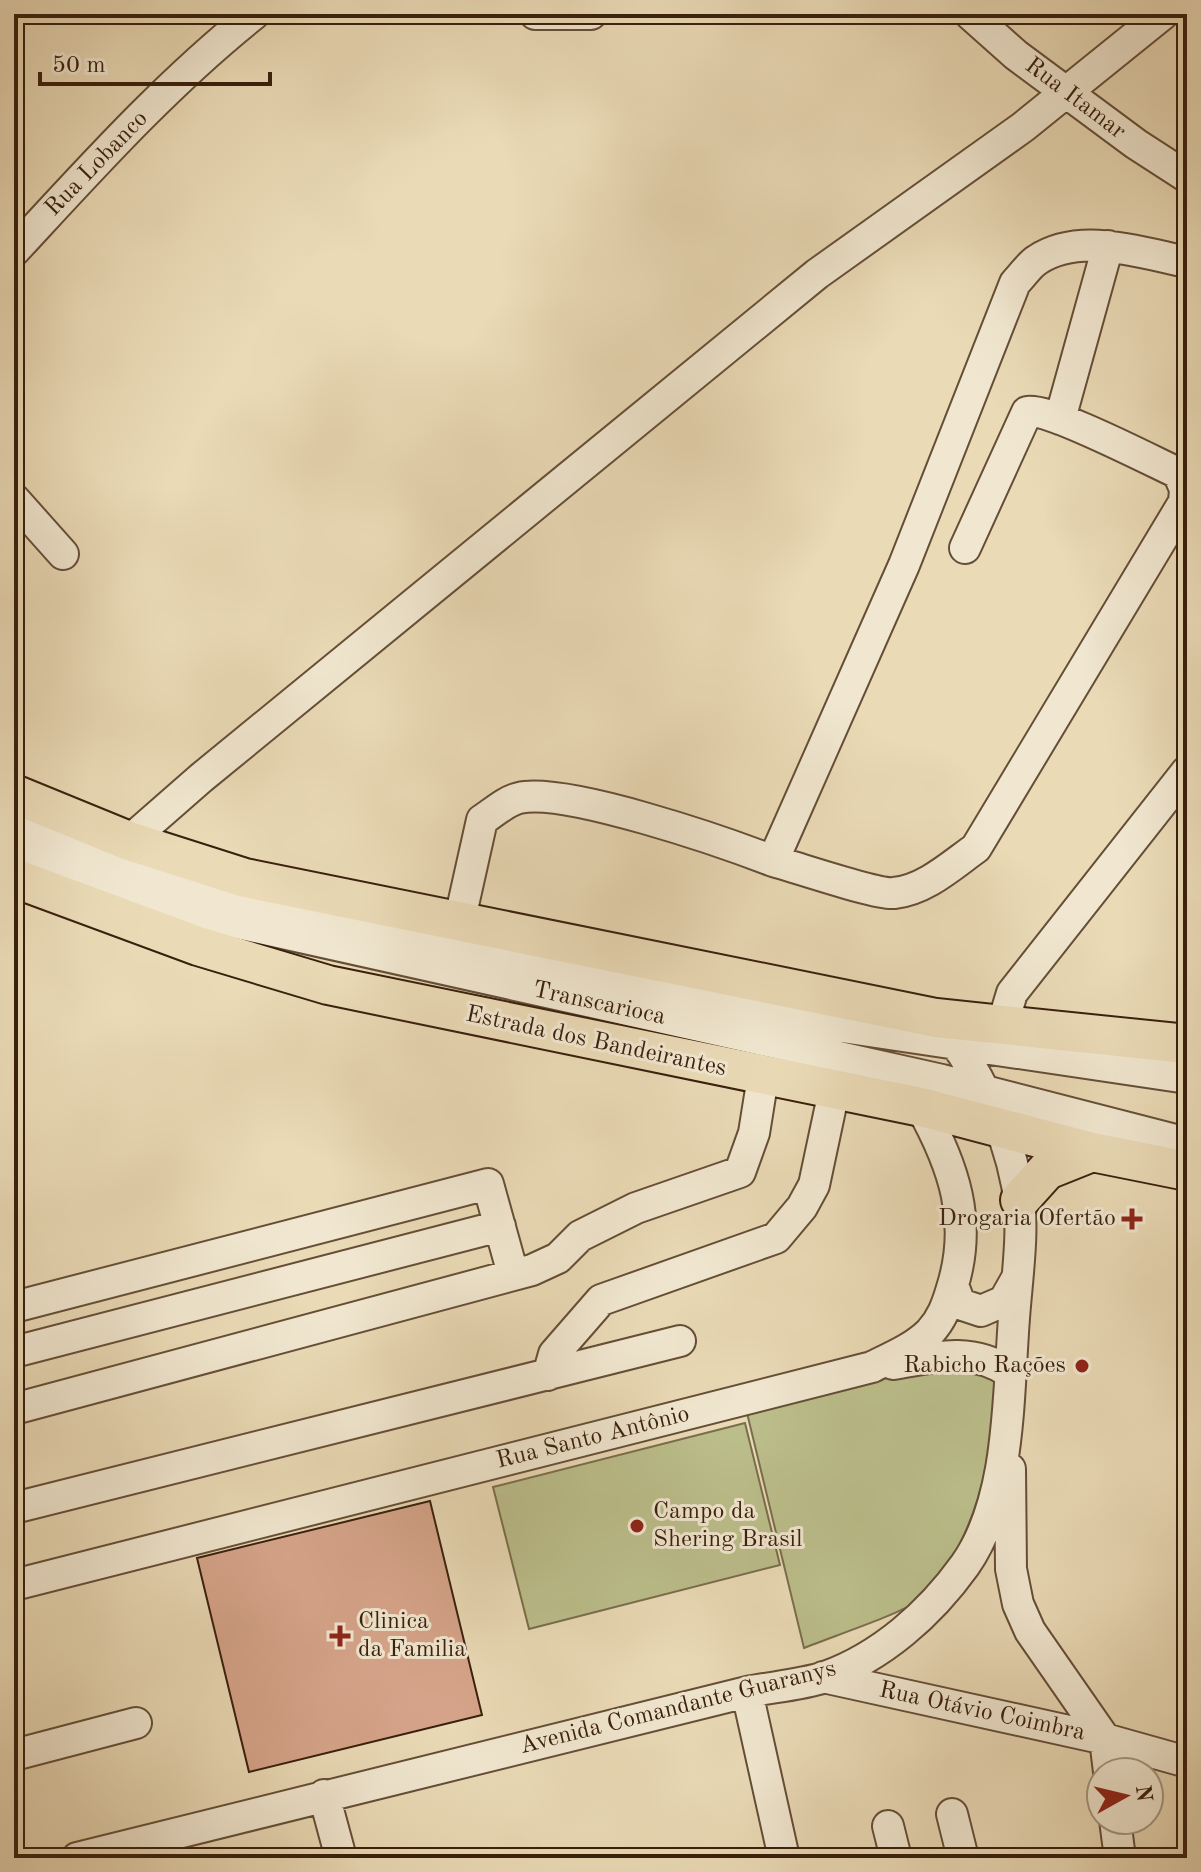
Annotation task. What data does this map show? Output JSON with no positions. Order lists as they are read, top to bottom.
{
  "streets": {
    "main road": ["Estrada dos Bandeirantes"],
    "street": [
      "Rua Itamar",
      "Rua Lobanco",
      "Transcarioca",
      "Rua Santo Antônio",
      "Avenida Comandante Guaranys",
      "Rua Otávio Coimbra"
    ]
  },
  "crossings": [
    ["Transcarioca", "Estrada dos Bandeirantes"],
    ["Transcarioca", "Avenida Comandante Guaranys"],
    ["Estrada dos Bandeirantes", "Rua Santo Antônio"],
    ["Estrada dos Bandeirantes", "Avenida Comandante Guaranys"],
    ["Avenida Comandante Guaranys", "Rua Otávio Coimbra"]
  ],
  "places": {
    "health": ["Drogaria Ofertão", "Clinica da Familia"],
    "other": ["Rabicho Rações", "Campo da Shering Brasil"]
  },
  "scale_bar": "50 m",
  "north": "right"
}
